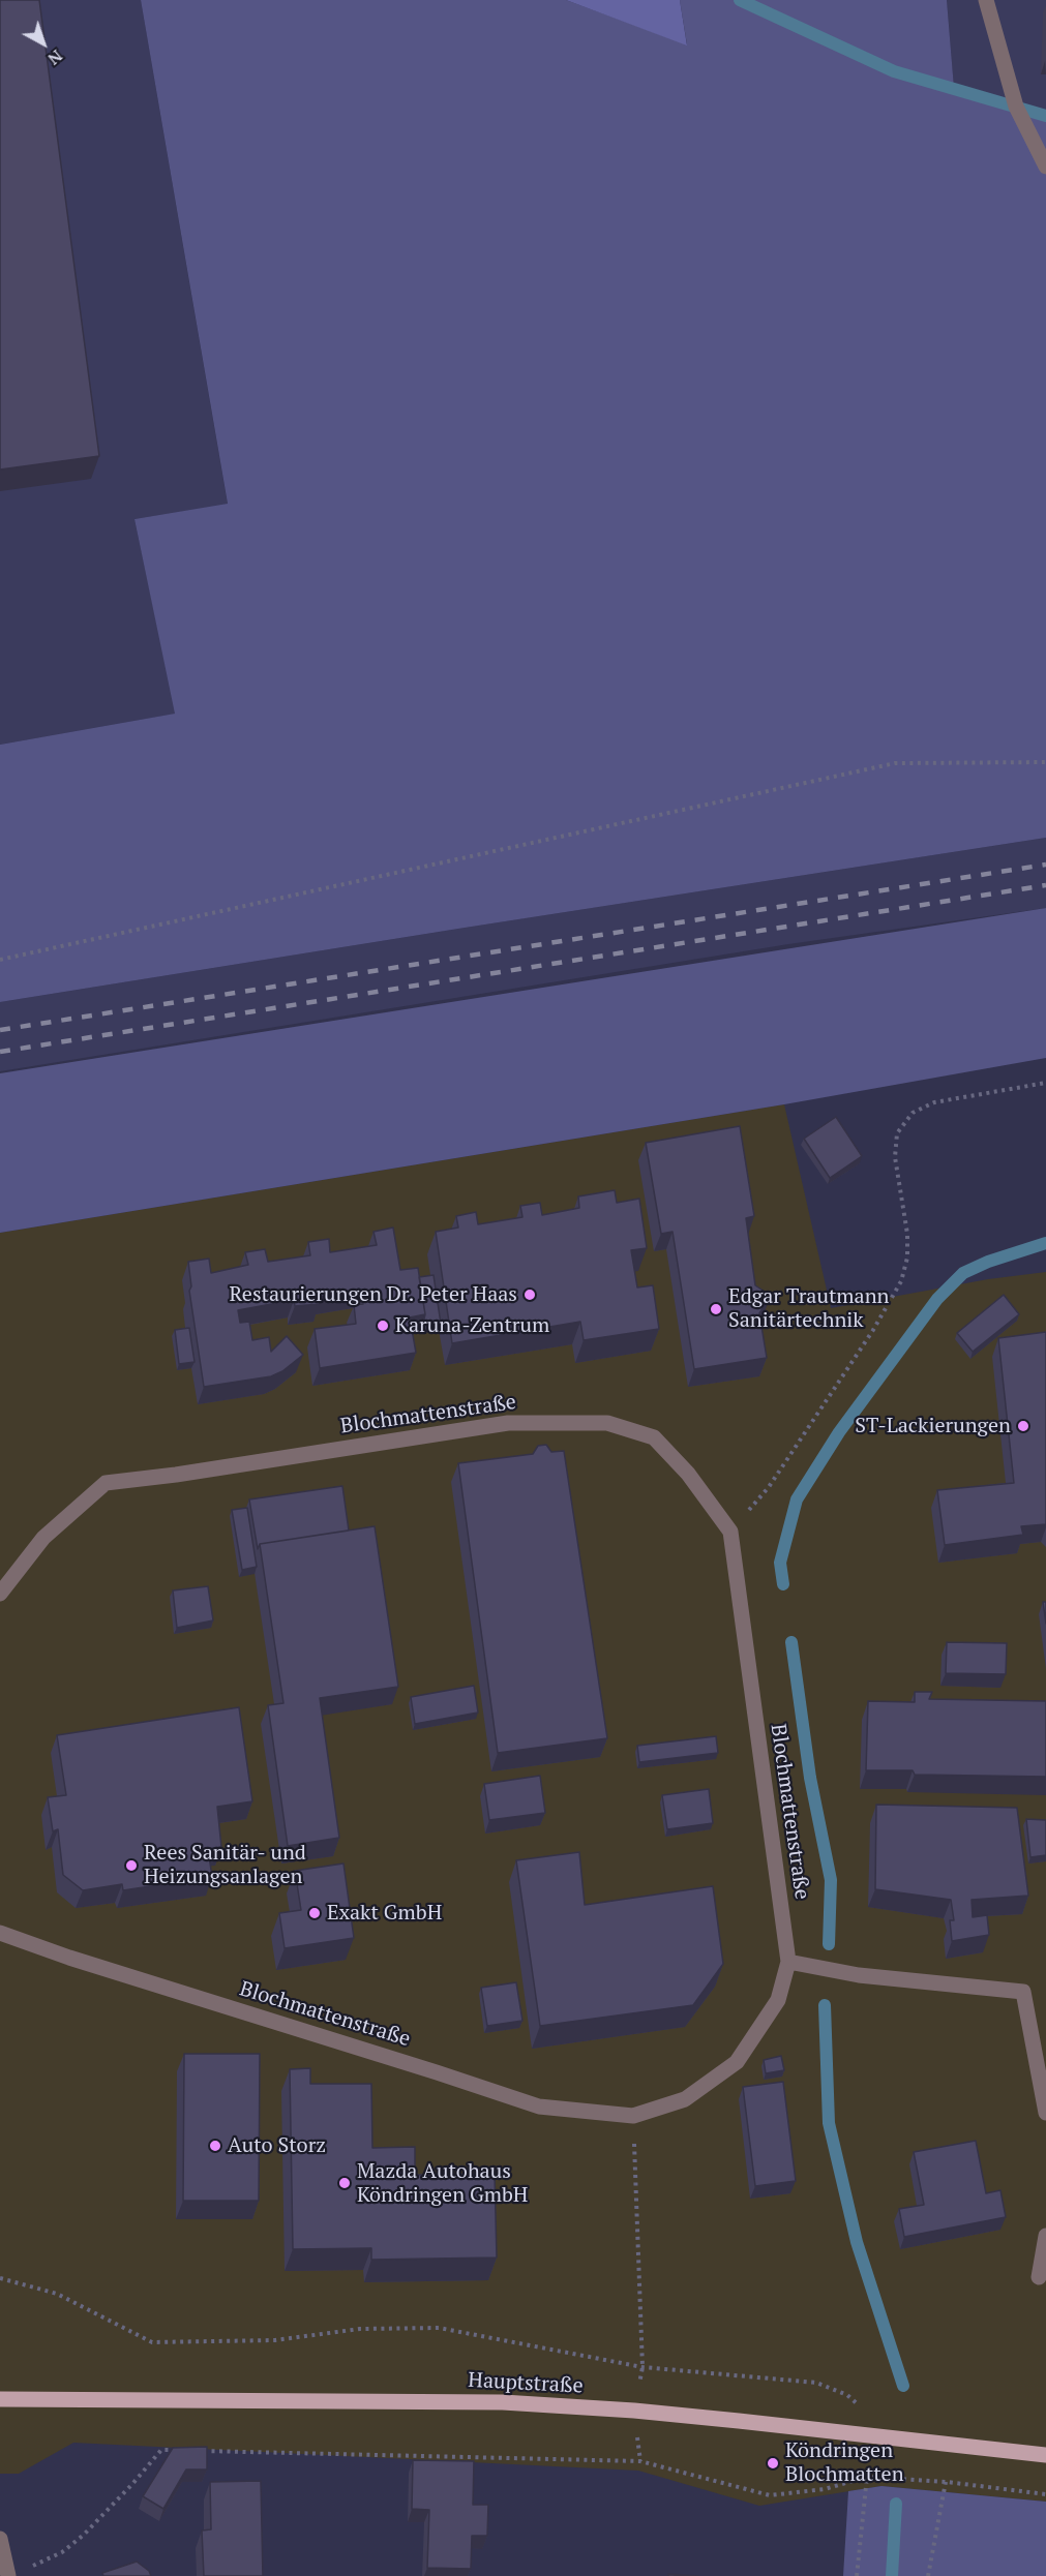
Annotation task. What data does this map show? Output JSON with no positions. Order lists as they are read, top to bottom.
{
  "streets": {
    "main road": ["Hauptstraße"],
    "street": ["Blochmattenstraße"]
  },
  "places": [
    "Restaurierungen Dr. Peter Haas",
    "Edgar Trautmann Sanitärtechnik",
    "Karuna-Zentrum",
    "ST-Lackierungen",
    "Rees Sanitär- und Heizungsanlagen",
    "Exakt GmbH",
    "Auto Storz",
    "Mazda Autohaus Köndringen GmbH",
    "Köndringen Blochmatten"
  ],
  "north": "bottom right"
}
